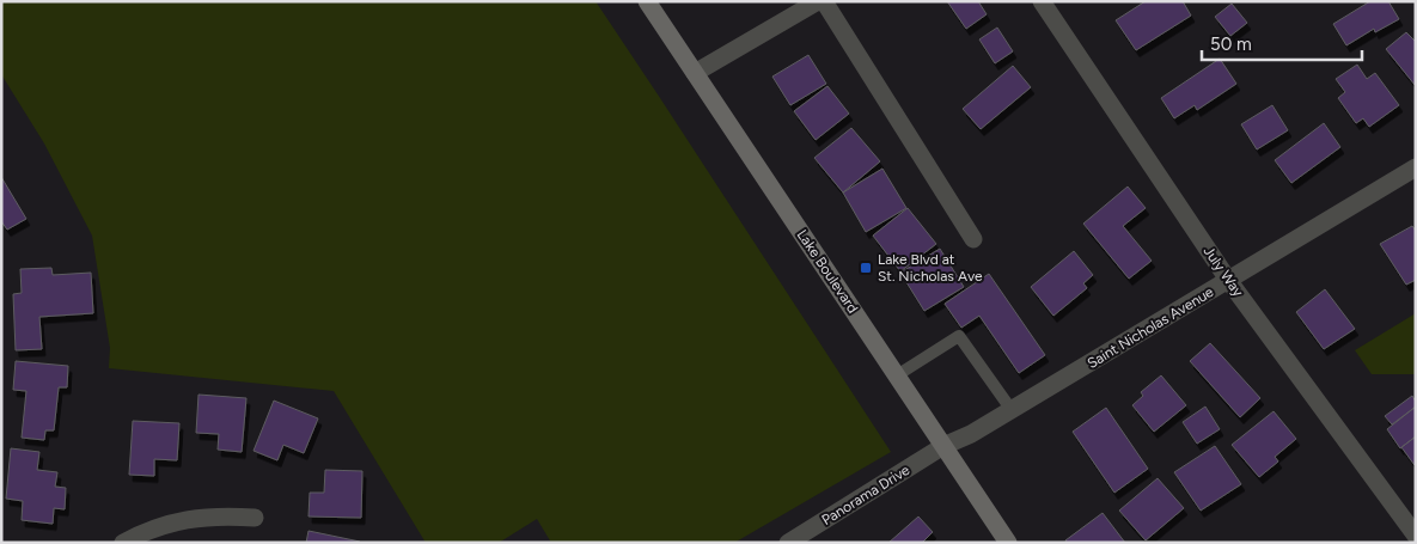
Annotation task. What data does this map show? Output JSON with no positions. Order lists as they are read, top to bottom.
{
  "streets": {
    "main road": ["Lake Boulevard"],
    "street": ["July Way", "Saint Nicholas Avenue", "Panorama Drive"]
  },
  "crossings": [
    ["Lake Boulevard", "Saint Nicholas Avenue"],
    ["Lake Boulevard", "Panorama Drive"],
    ["July Way", "Saint Nicholas Avenue"],
    ["Saint Nicholas Avenue", "Panorama Drive"]
  ],
  "places": {
    "transit": ["Lake Blvd at St. Nicholas Ave"]
  },
  "scale_bar": "50 m"
}
